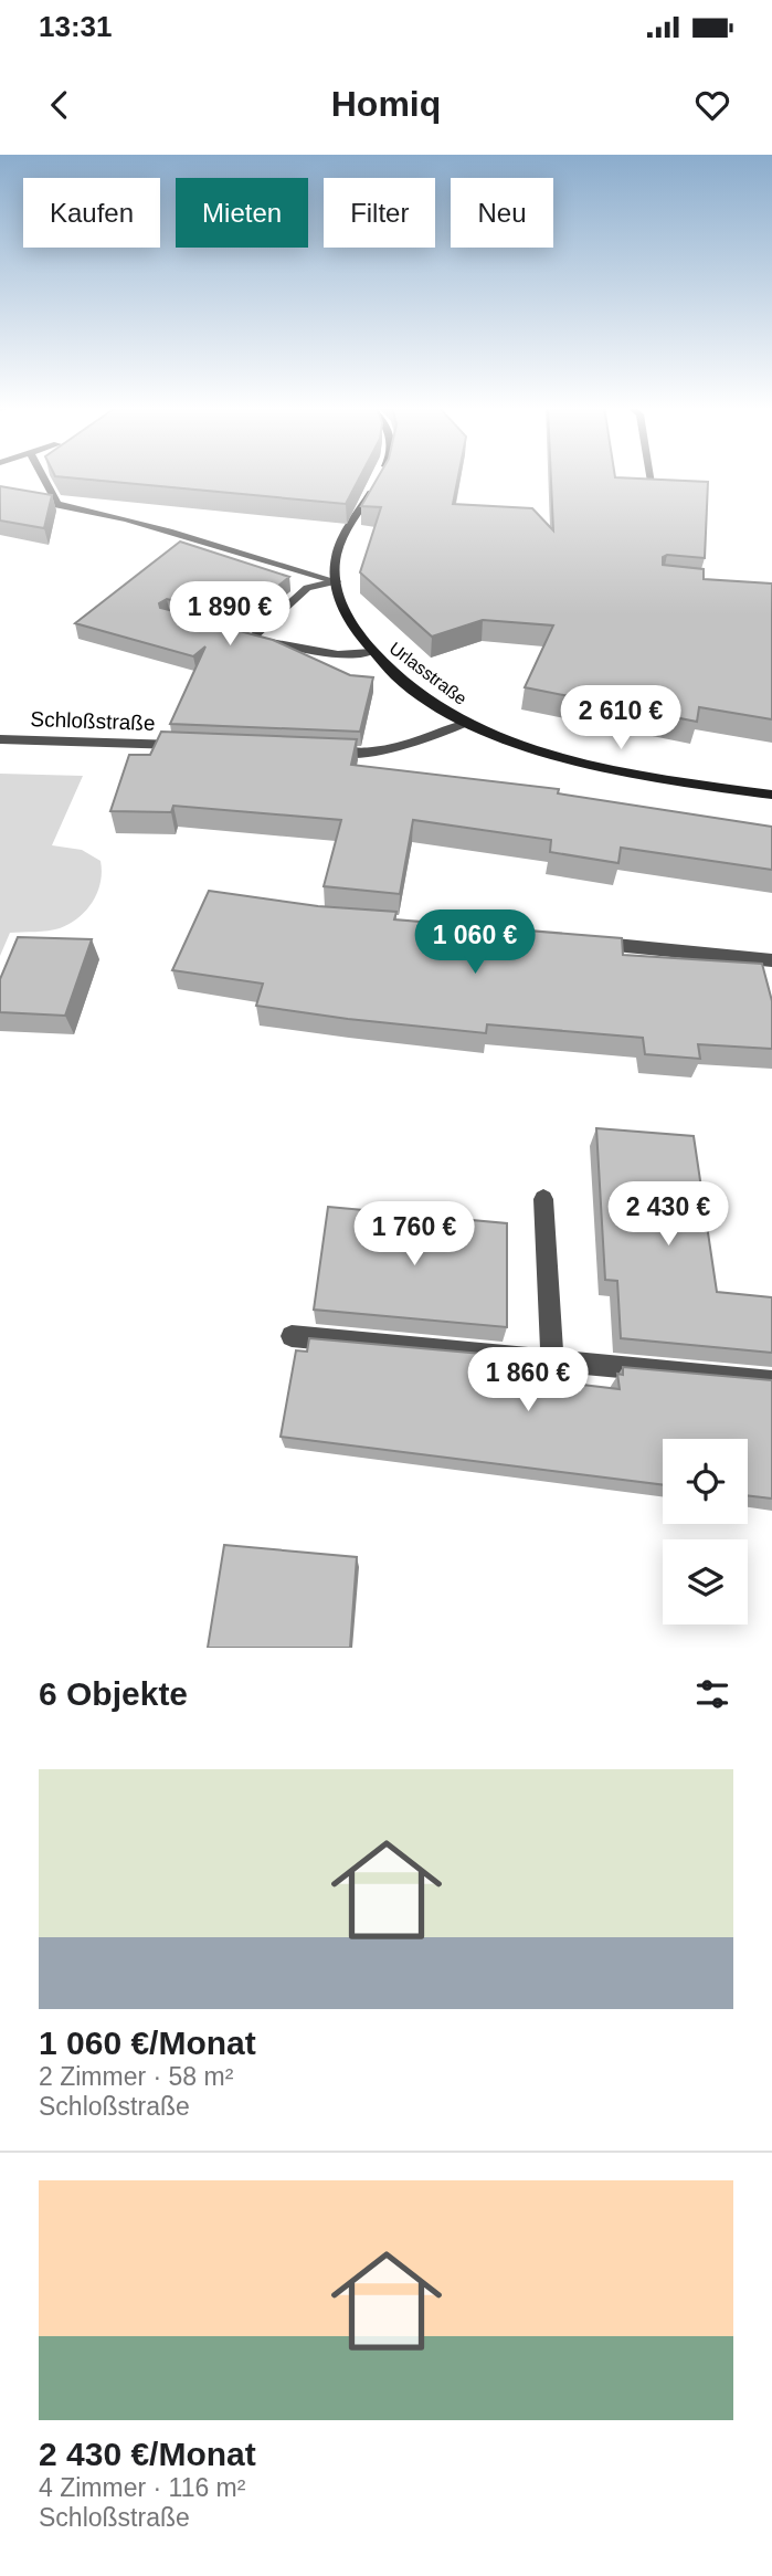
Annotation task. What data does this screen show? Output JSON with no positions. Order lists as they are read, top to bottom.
{
  "streets": {
    "street": ["Urlasstraße", "Schloßstraße"]
  },
  "page": {
    "status": "13:31",
    "header": "Homiq",
    "chip": [
      "Kaufen",
      "Mieten",
      "Filter",
      "Neu"
    ],
    "price": [
      "1 890 €",
      "2 610 €",
      "1 060 €",
      "2 430 €",
      "1 760 €",
      "1 860 €"
    ],
    "heading": "6 Objekte",
    "list": [
      {
        "name": "1 060 €/Monat",
        "note": "2 Zimmer · 58 m² · Schloßstraße"
      },
      {
        "name": "2 430 €/Monat",
        "note": "4 Zimmer · 116 m² · Schloßstraße"
      }
    ]
  }
}
